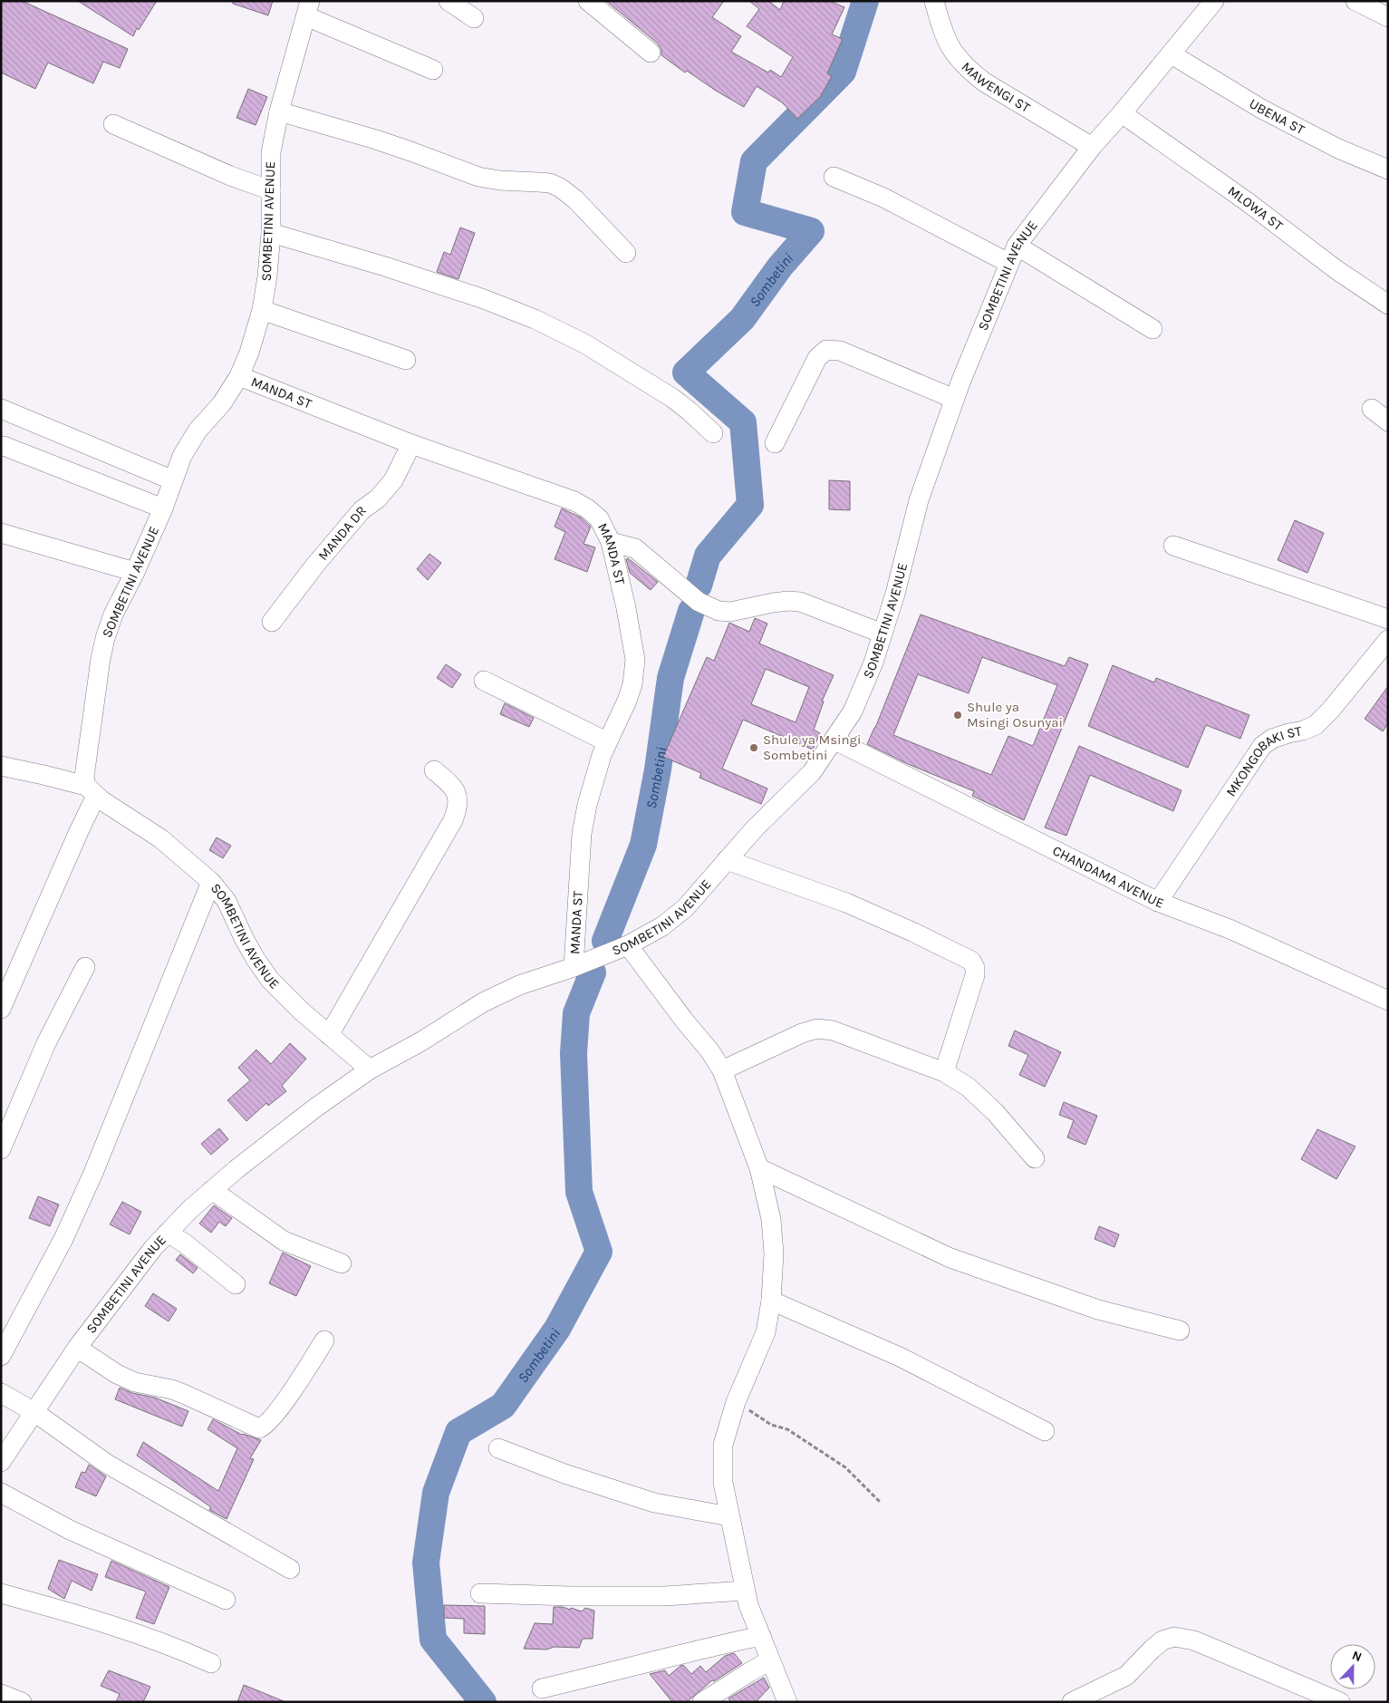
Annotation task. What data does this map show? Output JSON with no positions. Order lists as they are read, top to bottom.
{
  "streets": {
    "street": [
      "MAWENGI ST",
      "UBENA ST",
      "MLOWA ST",
      "SOMBETINI AVENUE",
      "MANDA ST",
      "MANDA DR",
      "MKONGOBAKI ST",
      "CHANDAMA AVENUE"
    ]
  },
  "crossings": [
    ["MAWENGI ST", "SOMBETINI AVENUE"],
    ["UBENA ST", "SOMBETINI AVENUE"],
    ["MLOWA ST", "SOMBETINI AVENUE"],
    ["SOMBETINI AVENUE", "MANDA ST"],
    ["SOMBETINI AVENUE", "CHANDAMA AVENUE"],
    ["MANDA ST", "MANDA DR"],
    ["MKONGOBAKI ST", "CHANDAMA AVENUE"]
  ],
  "water": ["Sombetini"],
  "places": ["Shule ya Msingi Osunyai", "Shule ya Msingi Sombetini"],
  "north": "top"
}
